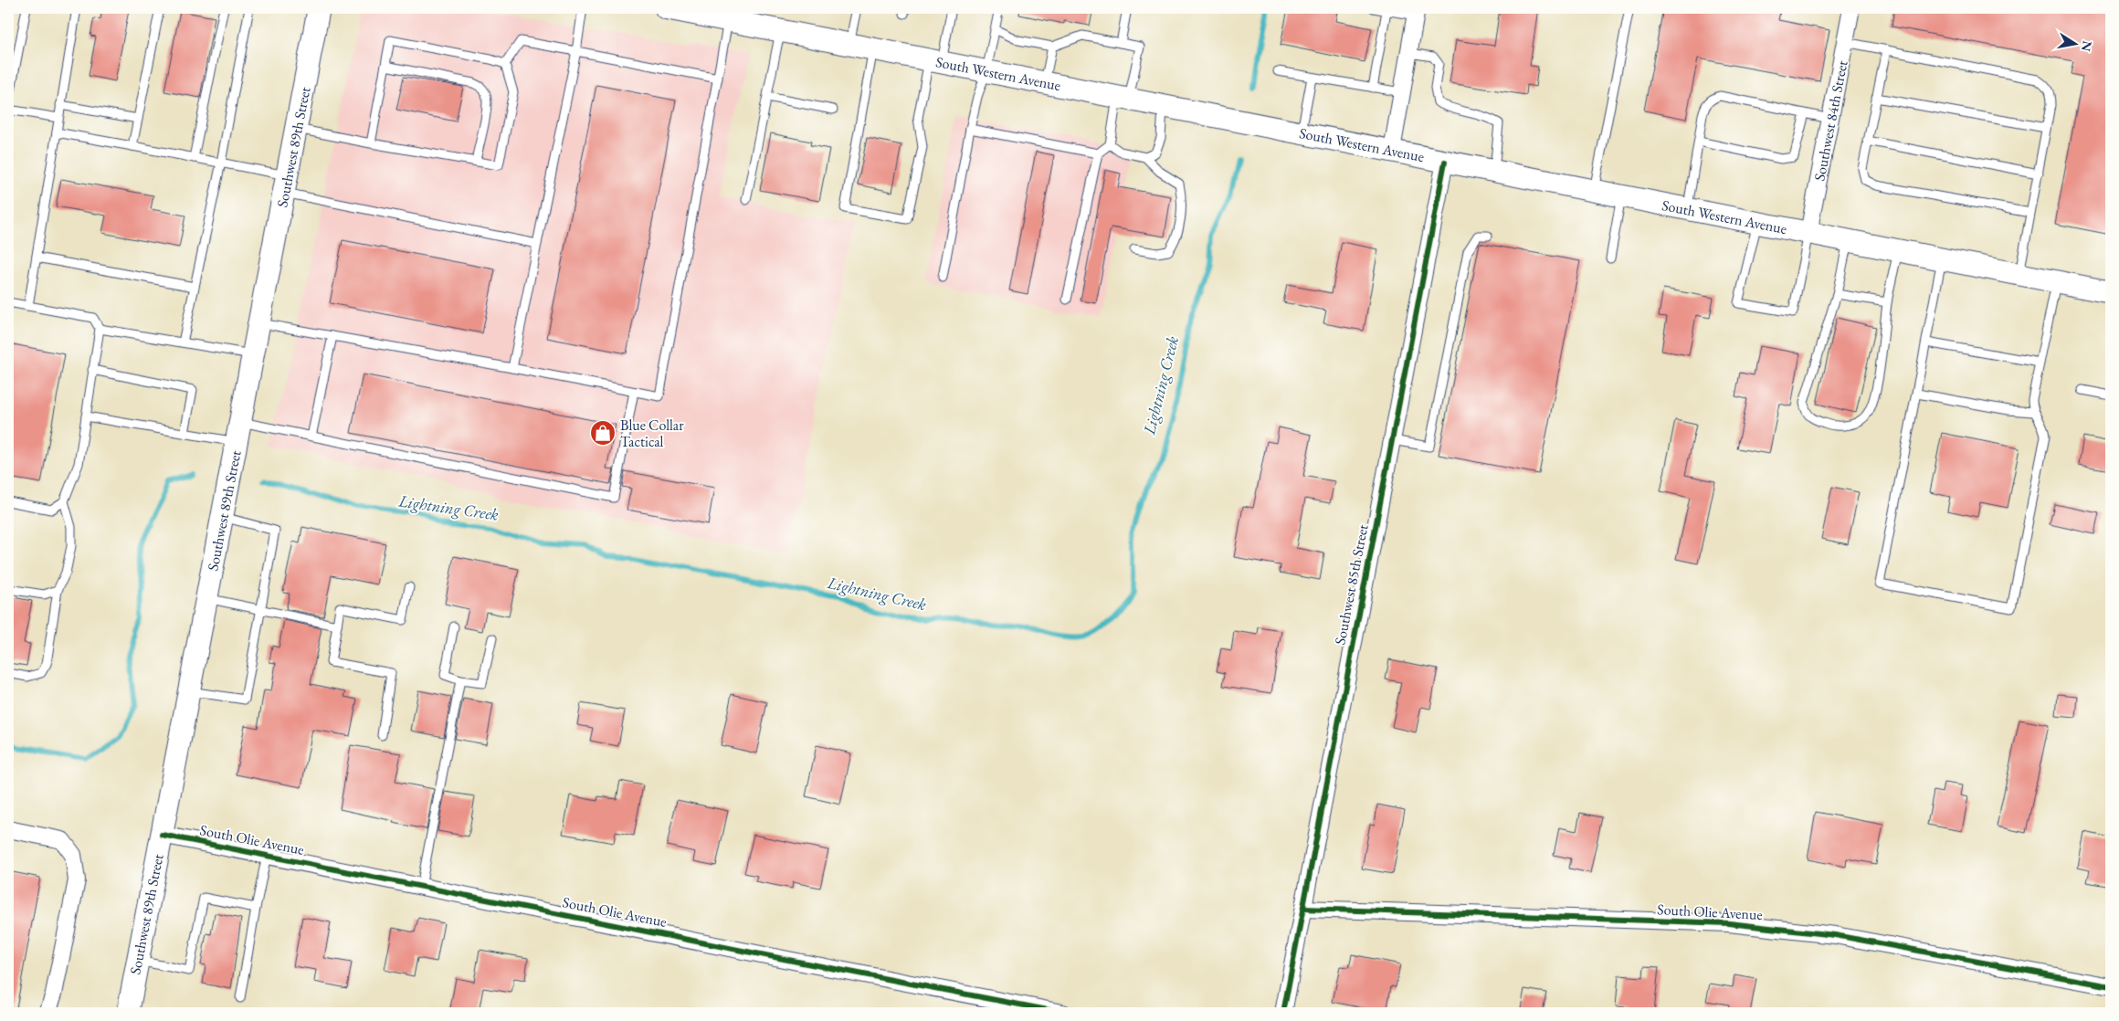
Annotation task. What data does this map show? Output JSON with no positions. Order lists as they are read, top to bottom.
{
  "streets": {
    "main road": ["South Western Avenue", "Southwest 89th Street"],
    "street": ["Southwest 84th Street", "Southwest 85th Street", "South Olie Avenue"]
  },
  "crossings": [
    ["South Western Avenue", "Southwest 84th Street"],
    ["South Western Avenue", "Southwest 85th Street"],
    ["Southwest 89th Street", "South Olie Avenue"],
    ["Southwest 85th Street", "South Olie Avenue"]
  ],
  "water": ["Lightning Creek"],
  "places": {
    "shop": ["Blue Collar Tactical"]
  },
  "north": "right"
}
